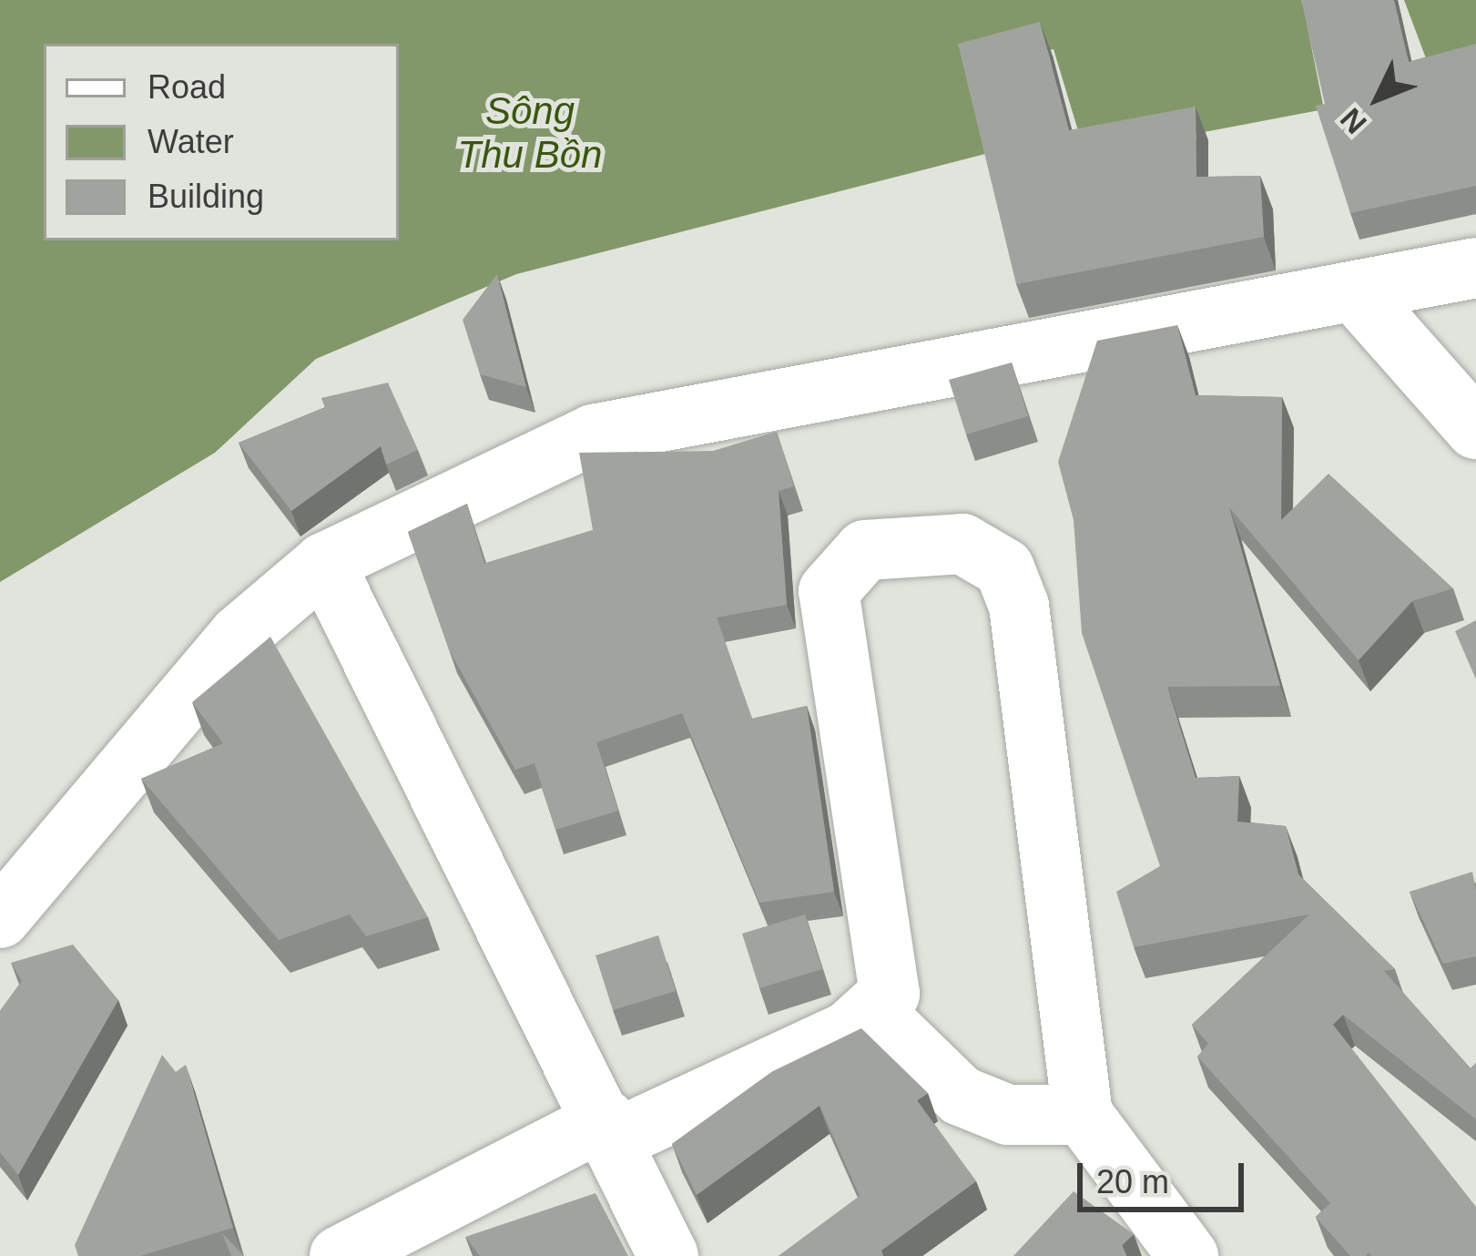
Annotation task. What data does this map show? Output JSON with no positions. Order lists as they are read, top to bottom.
{
  "water": ["Sông Thu Bồn"],
  "legend": ["Road", "Water", "Building"],
  "scale_bar": "20 m",
  "north": "bottom left"
}
